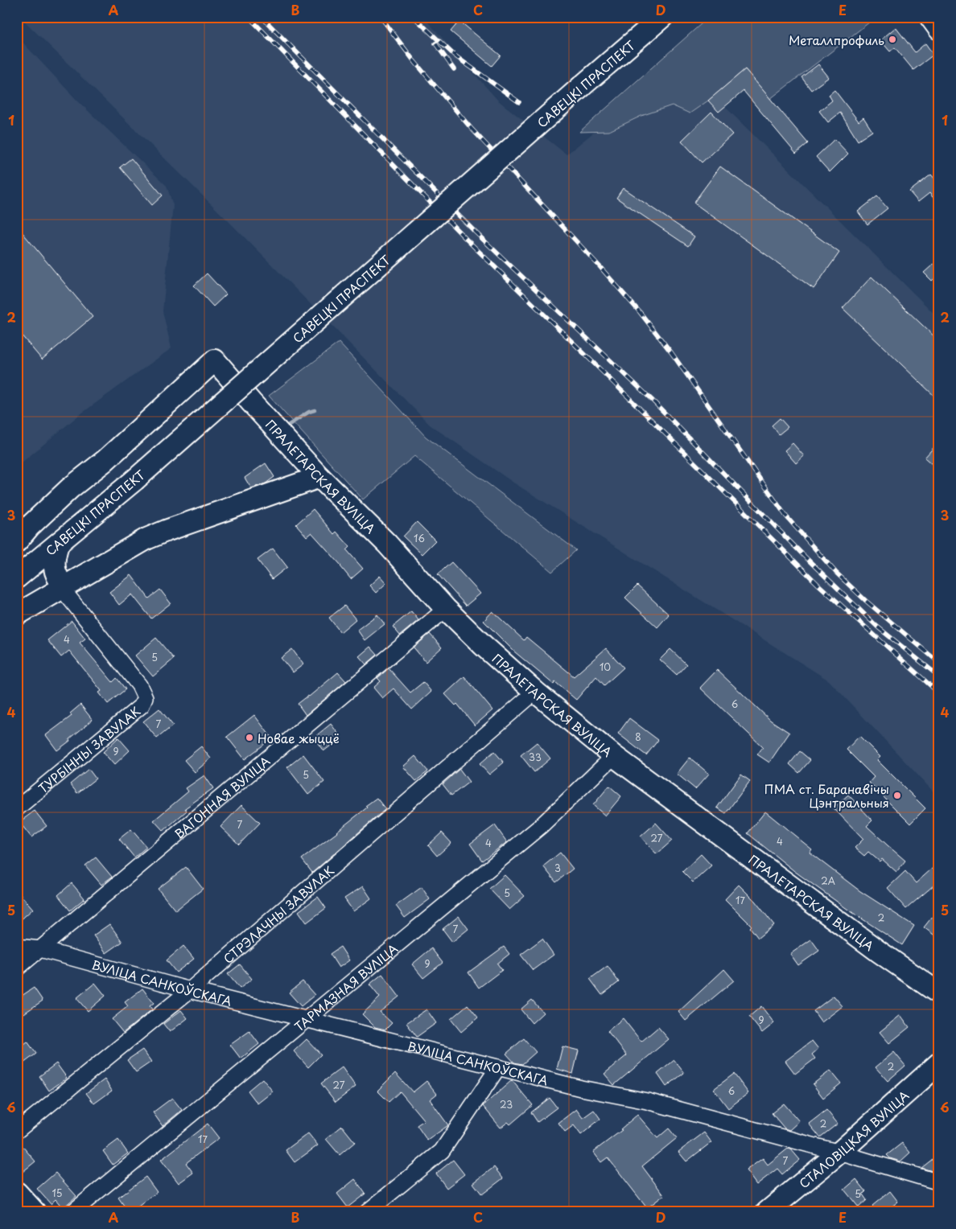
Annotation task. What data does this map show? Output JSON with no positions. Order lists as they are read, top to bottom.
{
  "streets": {
    "main road": ["САВЕЦКІ ПРАСПЕКТ", "ПРАЛЕТАРСКАЯ ВУЛІЦА", "СТАЛОВІЦКАЯ ВУЛІЦА"],
    "street": [
      "ТУРБІННЫ ЗАВУЛАК",
      "ВАГОННАЯ ВУЛІЦА",
      "СТРЭЛАЧНЫ ЗАВУЛАК",
      "ВУЛІЦА САНКОЎСКАГА",
      "ТАРМАЗНАЯ ВУЛІЦА"
    ]
  },
  "crossings": [
    ["ПРАЛЕТАРСКАЯ ВУЛІЦА", "ВАГОННАЯ ВУЛІЦА"],
    ["ПРАЛЕТАРСКАЯ ВУЛІЦА", "СТРЭЛАЧНЫ ЗАВУЛАК"],
    ["ПРАЛЕТАРСКАЯ ВУЛІЦА", "ТАРМАЗНАЯ ВУЛІЦА"],
    ["ВАГОННАЯ ВУЛІЦА", "ВУЛІЦА САНКОЎСКАГА"],
    ["СТРЭЛАЧНЫ ЗАВУЛАК", "ВУЛІЦА САНКОЎСКАГА"],
    ["ВУЛІЦА САНКОЎСКАГА", "ТАРМАЗНАЯ ВУЛІЦА"],
    ["ВУЛІЦА САНКОЎСКАГА", "СТАЛОВІЦКАЯ ВУЛІЦА"]
  ],
  "places": ["Металлпрофиль", "Новае жыццё", "ПМА ст. Баранавічы Цэнтральныя"],
  "house_numbers": [
    "16",
    "4",
    "5",
    "10",
    "6",
    "7",
    "8",
    "9",
    "33",
    "5",
    "7",
    "27",
    "4",
    "4",
    "3",
    "2А",
    "5",
    "17",
    "2",
    "7",
    "9",
    "9",
    "2",
    "27",
    "6",
    "23",
    "2",
    "17",
    "7",
    "15",
    "5"
  ],
  "grid": {
    "columns": [
      "A",
      "B",
      "C",
      "D",
      "E"
    ],
    "rows": [
      "1",
      "2",
      "3",
      "4",
      "5",
      "6"
    ]
  }
}
